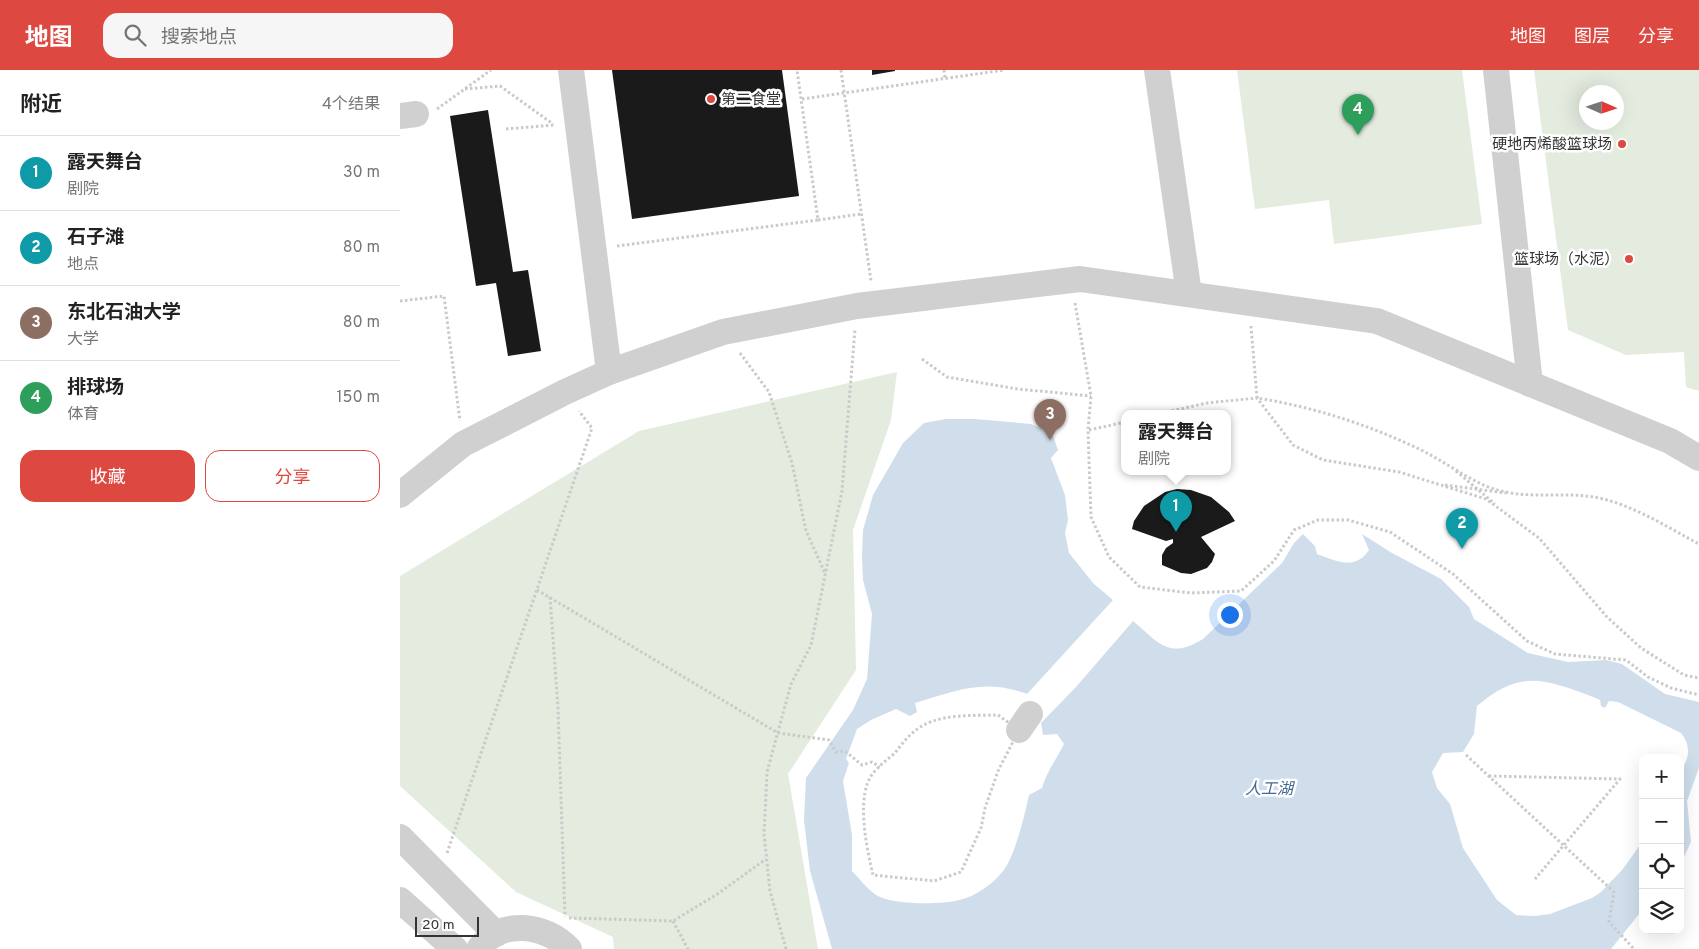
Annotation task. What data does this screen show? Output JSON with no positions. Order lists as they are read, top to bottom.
{
  "water": ["人工湖"],
  "places": ["第二食堂", "硬地丙烯酸篮球场", "篮球场（水泥）"],
  "scale_bar": "20 m",
  "north": "right",
  "page": {
    "header": "地图",
    "search": "搜索地点",
    "nav": ["地图", "图层", "分享"],
    "heading": ["附近", "4个结果"],
    "pins": [
      "4",
      "3",
      "1",
      "2"
    ],
    "list": [
      {
        "mark": "1",
        "name": "露天舞台",
        "note": "剧院",
        "value": "30 m"
      },
      {
        "mark": "2",
        "name": "石子滩",
        "note": "地点",
        "value": "80 m"
      },
      {
        "mark": "3",
        "name": "东北石油大学",
        "note": "大学",
        "value": "80 m"
      },
      {
        "mark": "4",
        "name": "排球场",
        "note": "体育",
        "value": "150 m"
      }
    ],
    "popup": ["露天舞台", "剧院"],
    "buttons": ["收藏", "分享"],
    "map_buttons": ["+", "−"],
    "scale": "20 m"
  }
}
